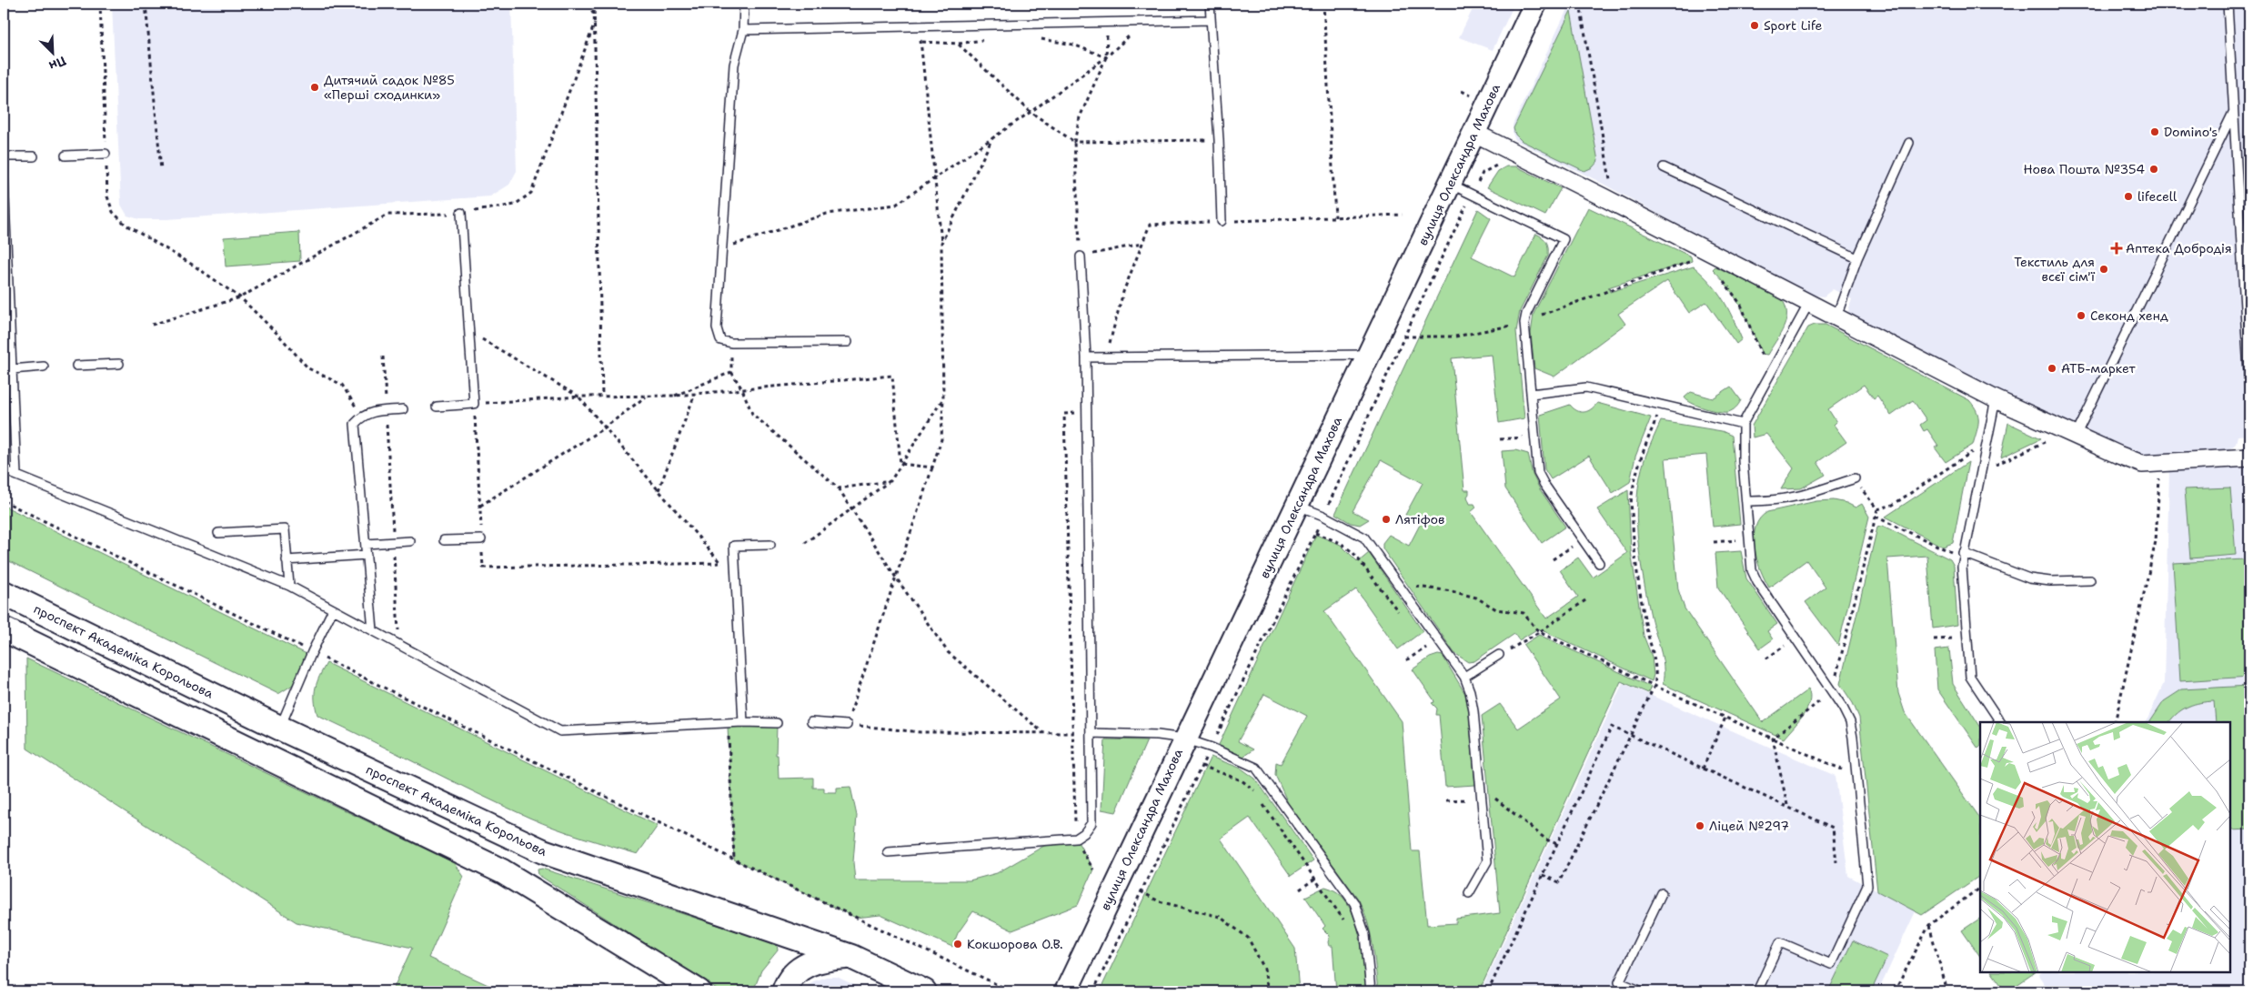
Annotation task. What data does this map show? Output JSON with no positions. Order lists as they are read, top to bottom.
{
  "streets": {
    "main road": ["проспект Академіка Корольова"],
    "street": ["вулиця Олександра Махова"]
  },
  "places": {
    "other": [
      "Sport Life",
      "Дитячий садок №85 «Перші сходинки»",
      "Domino's",
      "Нова Пошта №354",
      "lifecell",
      "Текстиль для всєї сім'ї",
      "Секонд хенд",
      "АТБ-маркет",
      "Лятіфов",
      "Ліцей №297",
      "Кокшорова О.В."
    ],
    "health": ["Аптека Добродія"]
  },
  "north": "bottom right"
}
